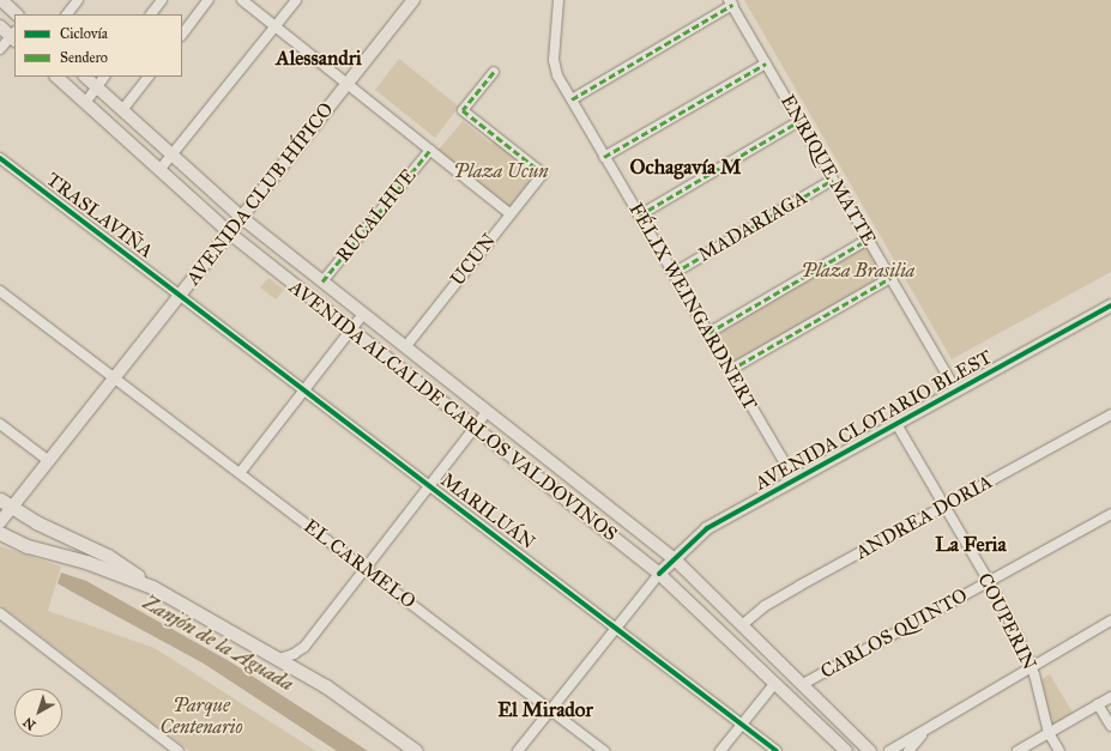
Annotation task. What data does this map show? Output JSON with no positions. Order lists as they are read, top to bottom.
{
  "streets": {
    "main road": ["AVENIDA CLUB HÍPICO", "AVENIDA ALCALDE CARLOS VALDOVINOS", "AVENIDA CLOTARIO BLEST"],
    "street": [
      "ENRIQUE MATTE",
      "TRASLAVIÑA",
      "RUCALHUE",
      "MADARIAGA",
      "UCUN",
      "FÉLIX WEINGARDNERT",
      "MARILUÁN",
      "ANDREA DORIA",
      "EL CARMELO",
      "COUPERIN",
      "CARLOS QUINTO"
    ]
  },
  "crossings": [
    ["ENRIQUE MATTE", "MADARIAGA"],
    ["ENRIQUE MATTE", "AVENIDA CLOTARIO BLEST"],
    ["AVENIDA CLUB HÍPICO", "TRASLAVIÑA"],
    ["AVENIDA CLUB HÍPICO", "AVENIDA ALCALDE CARLOS VALDOVINOS"],
    ["AVENIDA CLUB HÍPICO", "MARILUÁN"],
    ["AVENIDA CLUB HÍPICO", "EL CARMELO"],
    ["TRASLAVIÑA", "MARILUÁN"],
    ["RUCALHUE", "AVENIDA ALCALDE CARLOS VALDOVINOS"],
    ["MADARIAGA", "FÉLIX WEINGARDNERT"],
    ["UCUN", "AVENIDA ALCALDE CARLOS VALDOVINOS"],
    ["FÉLIX WEINGARDNERT", "AVENIDA CLOTARIO BLEST"],
    ["AVENIDA ALCALDE CARLOS VALDOVINOS", "AVENIDA CLOTARIO BLEST"],
    ["AVENIDA ALCALDE CARLOS VALDOVINOS", "ANDREA DORIA"],
    ["AVENIDA ALCALDE CARLOS VALDOVINOS", "CARLOS QUINTO"],
    ["AVENIDA CLOTARIO BLEST", "COUPERIN"],
    ["ANDREA DORIA", "COUPERIN"],
    ["COUPERIN", "CARLOS QUINTO"]
  ],
  "districts": [
    "Alessandri",
    "Ochagavía M",
    "La Feria",
    "El Mirador"
  ],
  "water": ["Zanjón de la Aguada"],
  "parks": ["Plaza Ucun", "Plaza Brasilia", "Parque Centenario"],
  "legend": ["Ciclovía", "Sendero"],
  "north": "bottom left"
}
